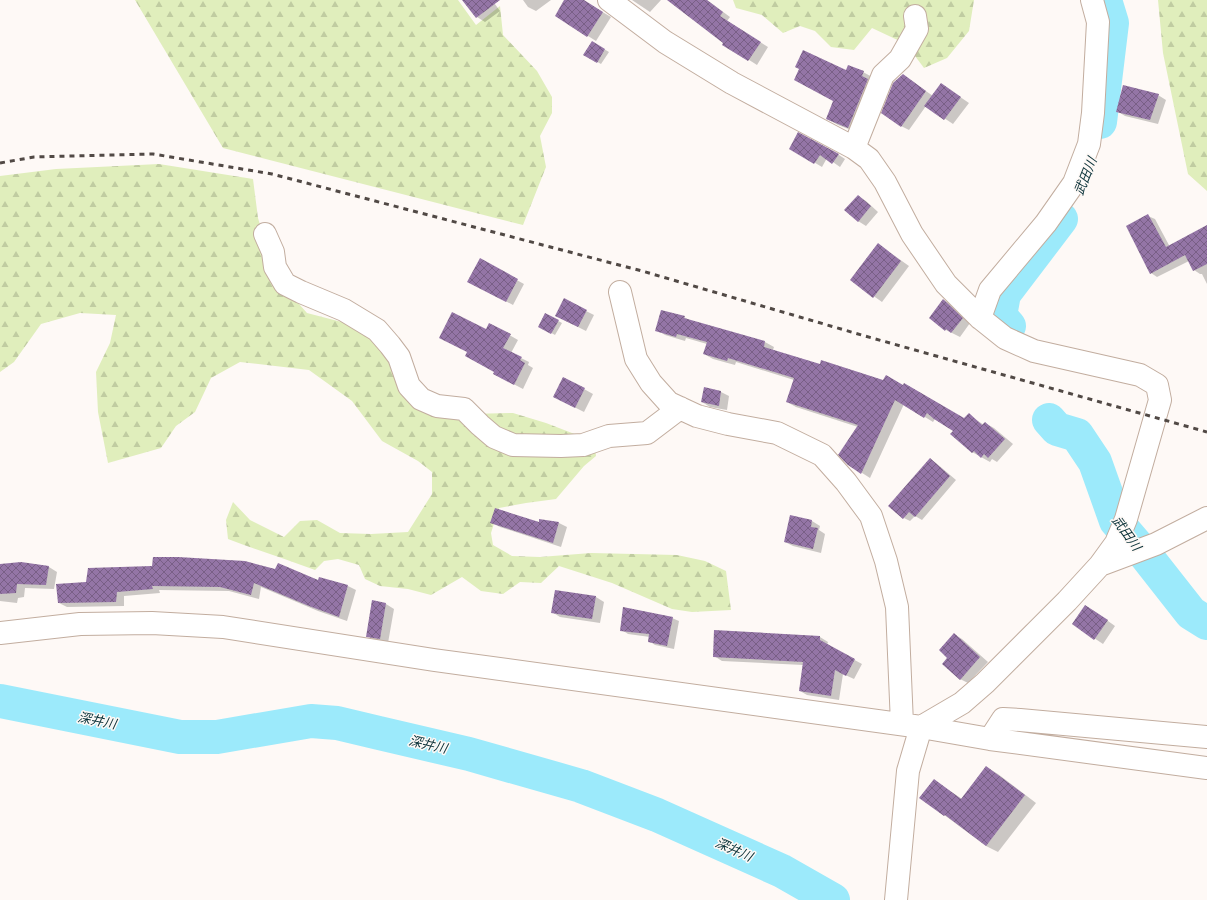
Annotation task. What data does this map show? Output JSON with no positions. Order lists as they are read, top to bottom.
{
  "water": ["武田川", "深井川"]
}
